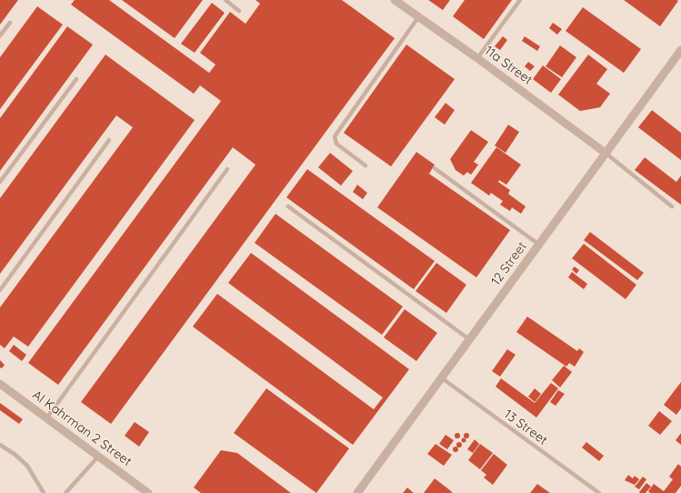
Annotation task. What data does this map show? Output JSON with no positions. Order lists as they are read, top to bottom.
{
  "streets": {
    "street": ["11a Street", "12 Street", "Al Kahrman 2 Street"],
    "lane": ["13 Street"]
  },
  "crossings": [
    ["11a Street", "12 Street"],
    ["12 Street", "13 Street"]
  ]
}
